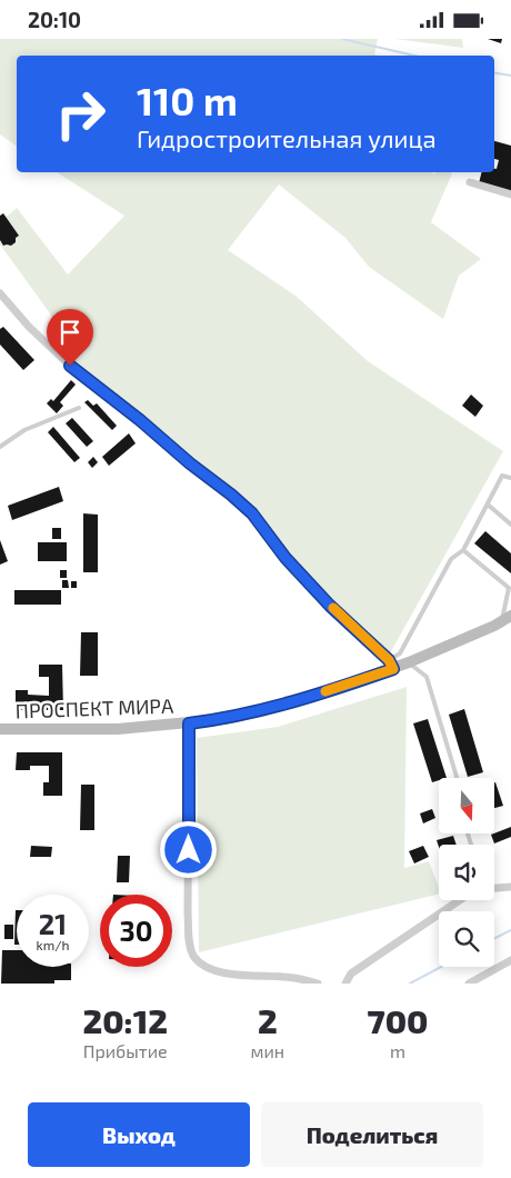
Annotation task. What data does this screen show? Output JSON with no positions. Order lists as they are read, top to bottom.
{
  "streets": {
    "street": ["ПРОСПЕКТ МИРА"]
  },
  "north": "bottom",
  "page": {
    "status": "20:10",
    "turn": ["110 m", "Гидростроительная улица"],
    "speed": "21 km/h",
    "limit": "30",
    "eta": [
      "20:12",
      "Прибытие",
      "2",
      "мин",
      "700",
      "m"
    ],
    "buttons": ["Выход", "Поделиться"]
  }
}
